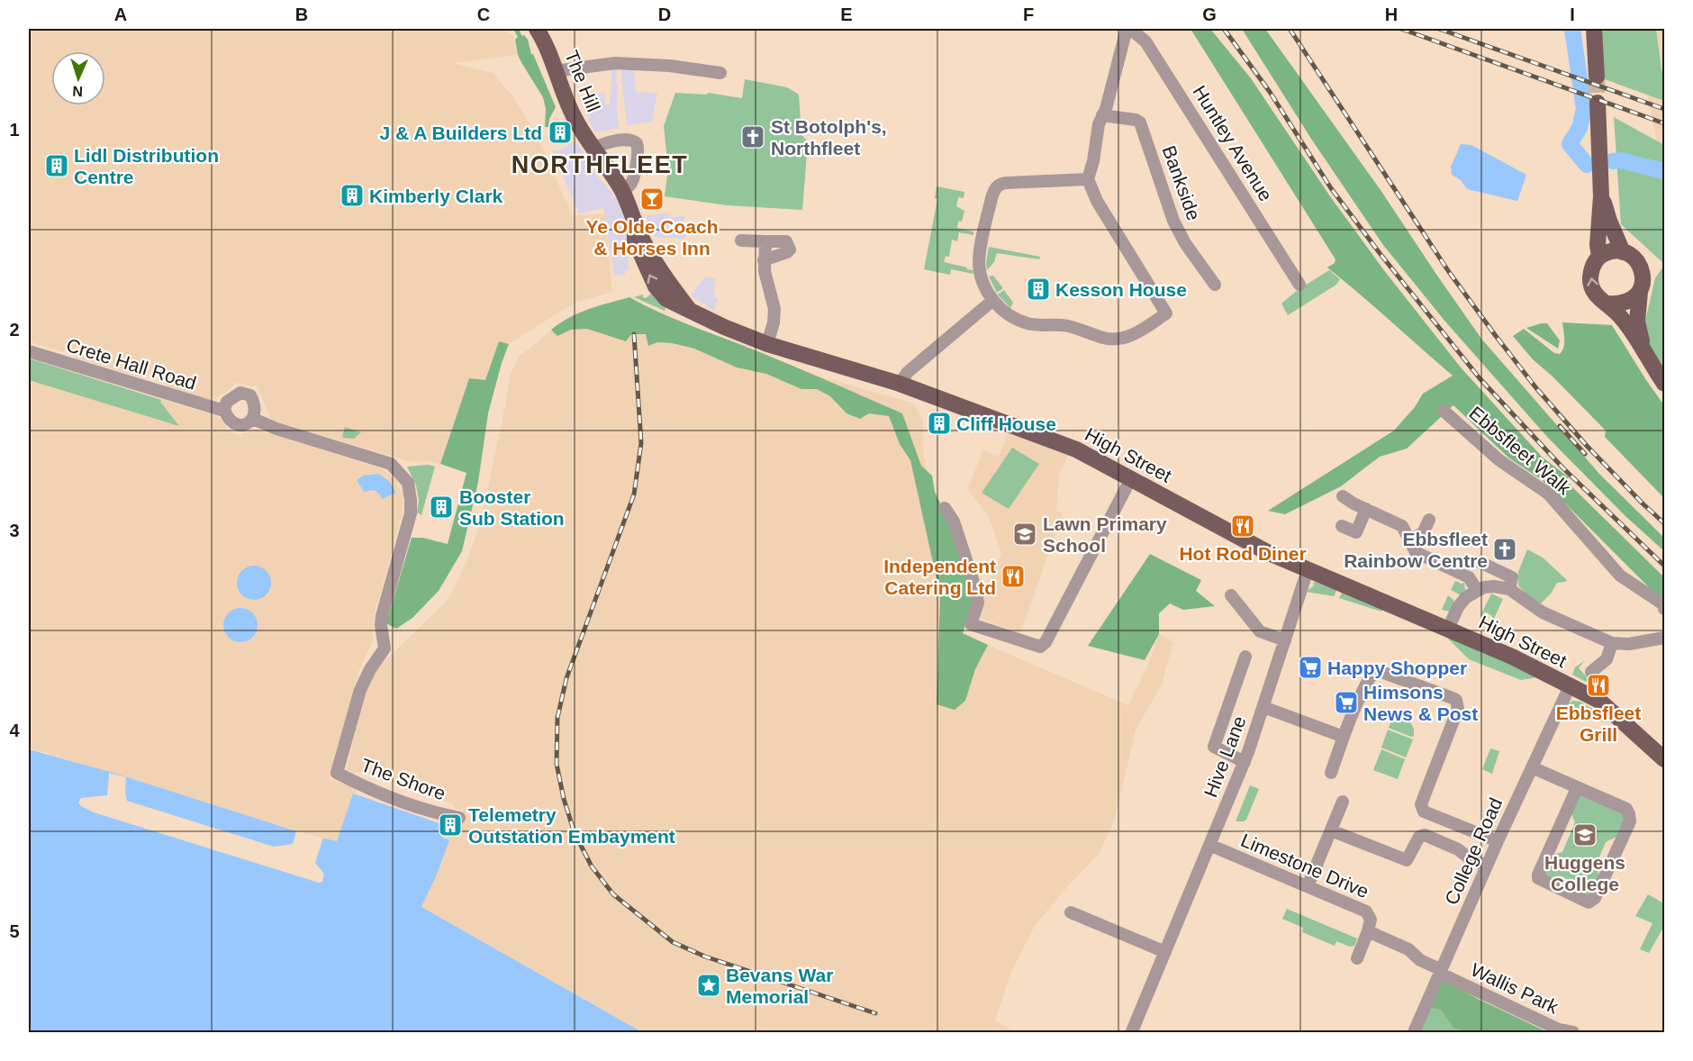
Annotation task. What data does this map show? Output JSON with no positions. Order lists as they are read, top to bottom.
{
  "streets": {
    "main road": ["The Hill", "High Street"],
    "street": [
      "Huntley Avenue",
      "Bankside",
      "Crete Hall Road",
      "Ebbsfleet Walk",
      "Hive Lane",
      "The Shore",
      "College Road",
      "Limestone Drive",
      "Wallis Park"
    ]
  },
  "crossings": [
    ["The Hill", "High Street"],
    ["Crete Hall Road", "The Shore"],
    ["High Street", "Hive Lane"],
    ["High Street", "College Road"],
    ["Hive Lane", "Limestone Drive"],
    ["College Road", "Wallis Park"],
    ["Limestone Drive", "Wallis Park"]
  ],
  "districts": ["NORTHFLEET"],
  "places": {
    "building": [
      "J & A Builders Ltd",
      "Lidl Distribution Centre",
      "Kimberly Clark",
      "Kesson House",
      "Cliff House",
      "Booster Sub Station",
      "Telemetry Outstation Embayment"
    ],
    "church": ["St Botolph's, Northfleet", "Ebbsfleet Rainbow Centre"],
    "bar": ["Ye Olde Coach & Horses Inn"],
    "restaurant": ["Hot Rod Diner", "Independent Catering Ltd", "Ebbsfleet Grill"],
    "school or university": ["Lawn Primary School", "Huggens College"],
    "supermarket": ["Happy Shopper", "Himsons News & Post"],
    "place": ["Bevans War Memorial"]
  },
  "north": "bottom",
  "grid": {
    "columns": [
      "A",
      "B",
      "C",
      "D",
      "E",
      "F",
      "G",
      "H",
      "I"
    ],
    "rows": [
      "1",
      "2",
      "3",
      "4",
      "5"
    ]
  }
}
